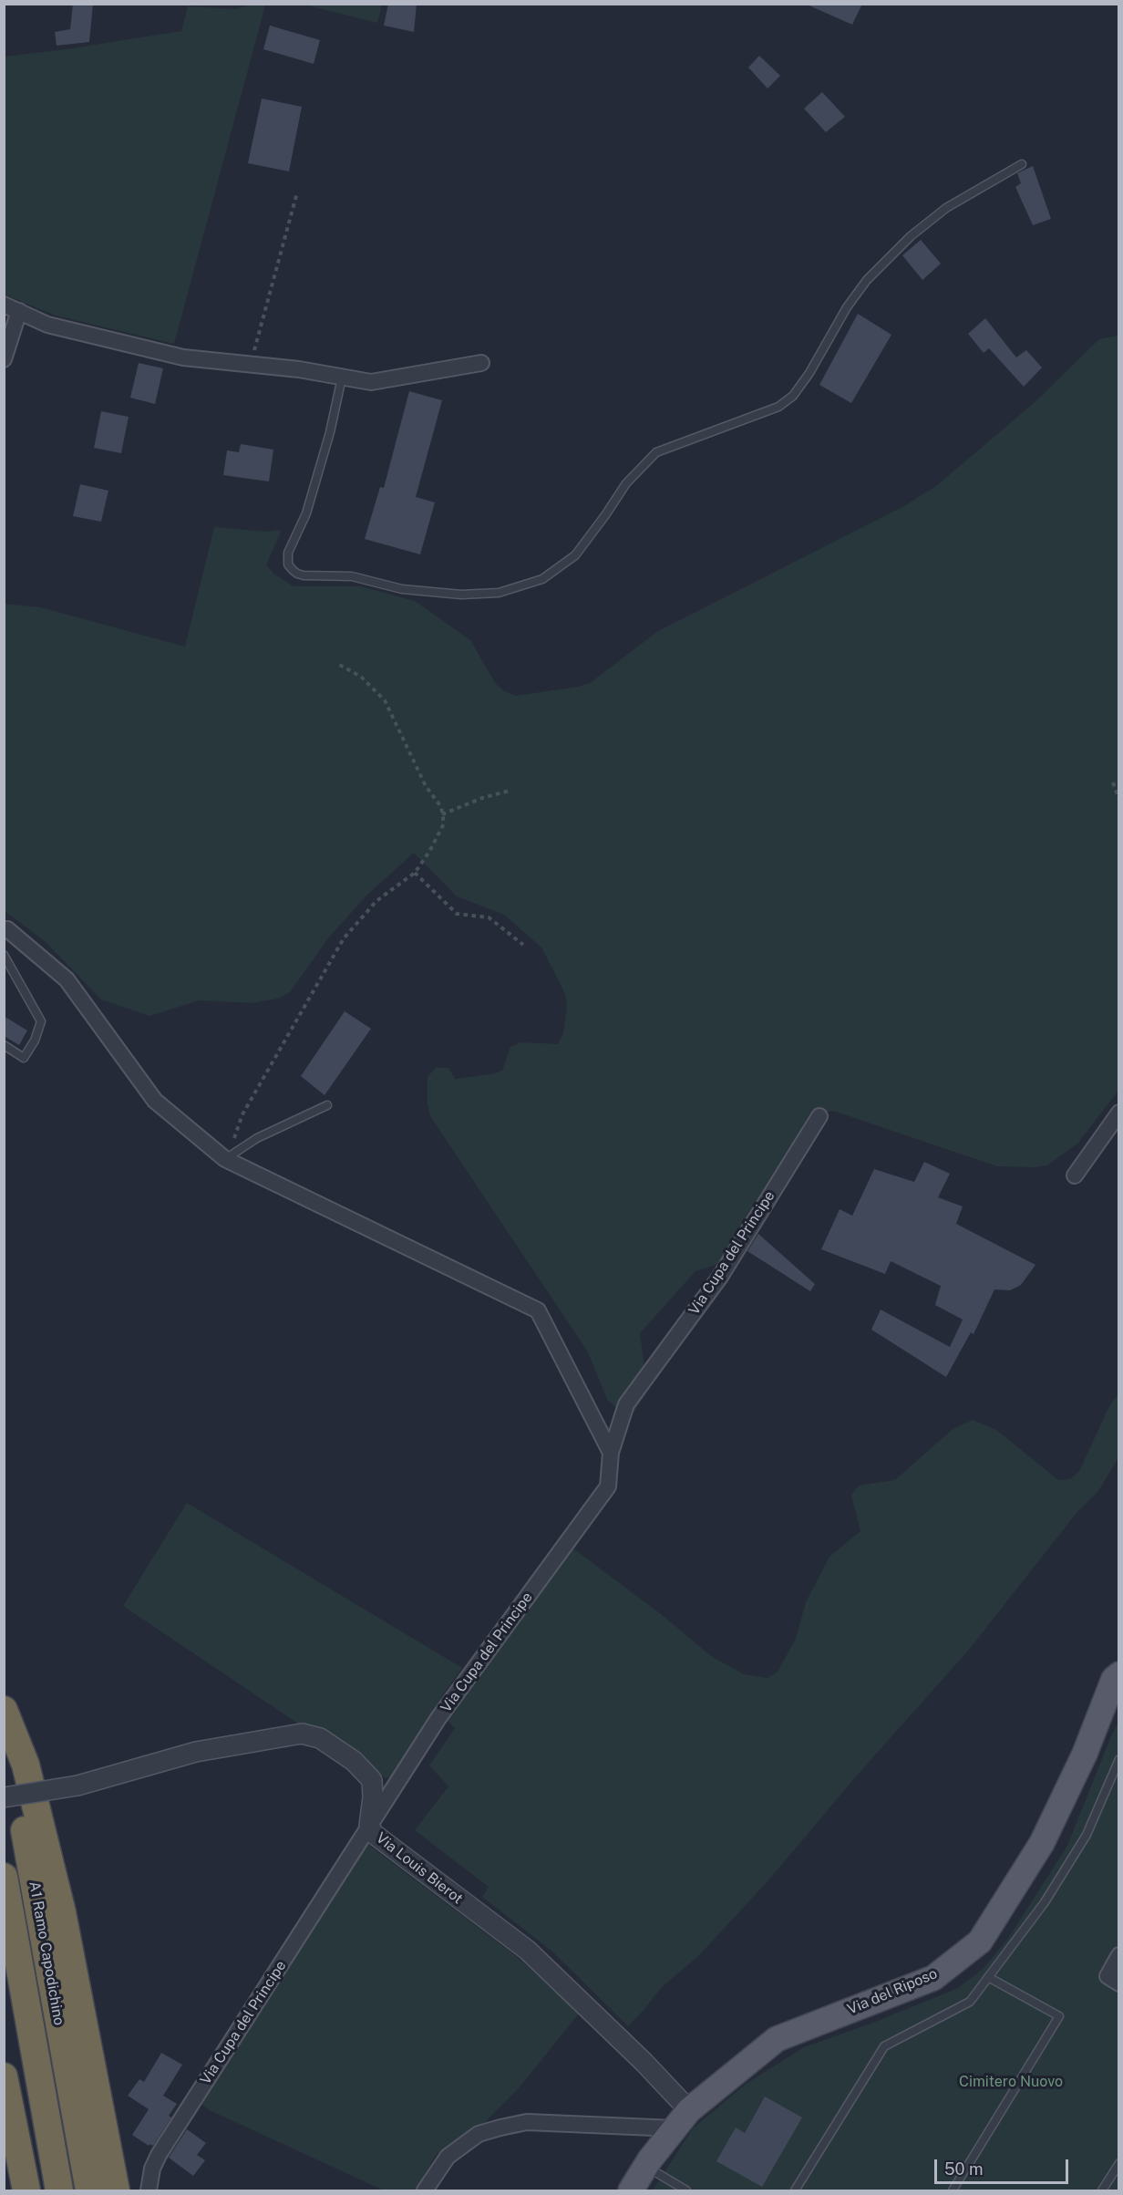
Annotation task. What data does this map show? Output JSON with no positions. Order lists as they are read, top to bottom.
{
  "streets": {
    "highway": ["A1 Ramo Capodichino"],
    "main road": ["Via del Riposo"],
    "street": ["Via Cupa del Principe", "Via Louis Bierot"]
  },
  "crossings": [
    ["Via Cupa del Principe", "Via Louis Bierot"],
    ["Via Louis Bierot", "Via del Riposo"]
  ],
  "parks": ["Cimitero Nuovo"],
  "scale_bar": "50 m"
}
